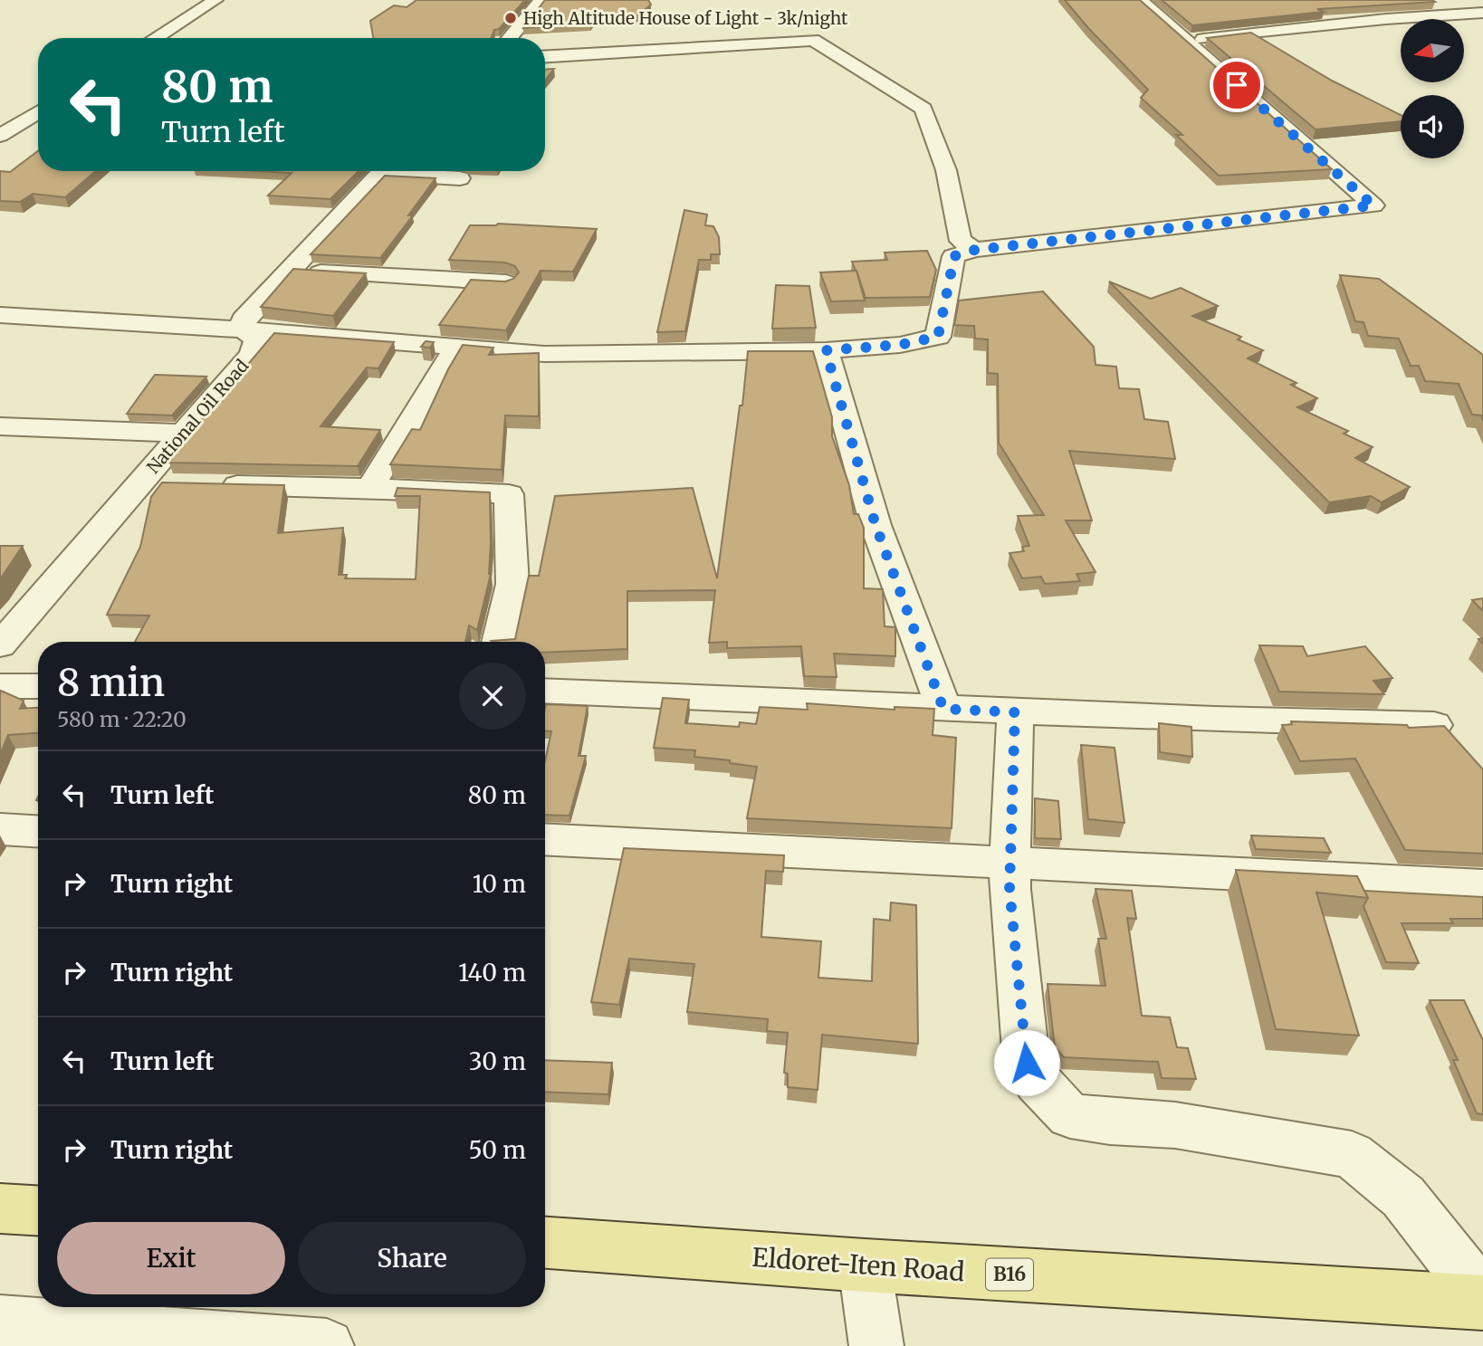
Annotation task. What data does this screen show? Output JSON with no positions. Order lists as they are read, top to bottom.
{
  "streets": {
    "main road": ["Eldoret-Iten Road", "B16"],
    "street": ["National Oil Road"]
  },
  "places": ["High Altitude House of Light - 3k/night"],
  "north": "left",
  "page": {
    "turn": ["80 m", "Turn left"],
    "heading": ["8 min", "580 m · 22:20"],
    "list": [
      {
        "name": "Turn left",
        "value": "80 m"
      },
      {
        "name": "Turn right",
        "value": "10 m"
      },
      {
        "name": "Turn right",
        "value": "140 m"
      },
      {
        "name": "Turn left",
        "value": "30 m"
      },
      {
        "name": "Turn right",
        "value": "50 m"
      }
    ],
    "buttons": ["Exit", "Share"]
  }
}
